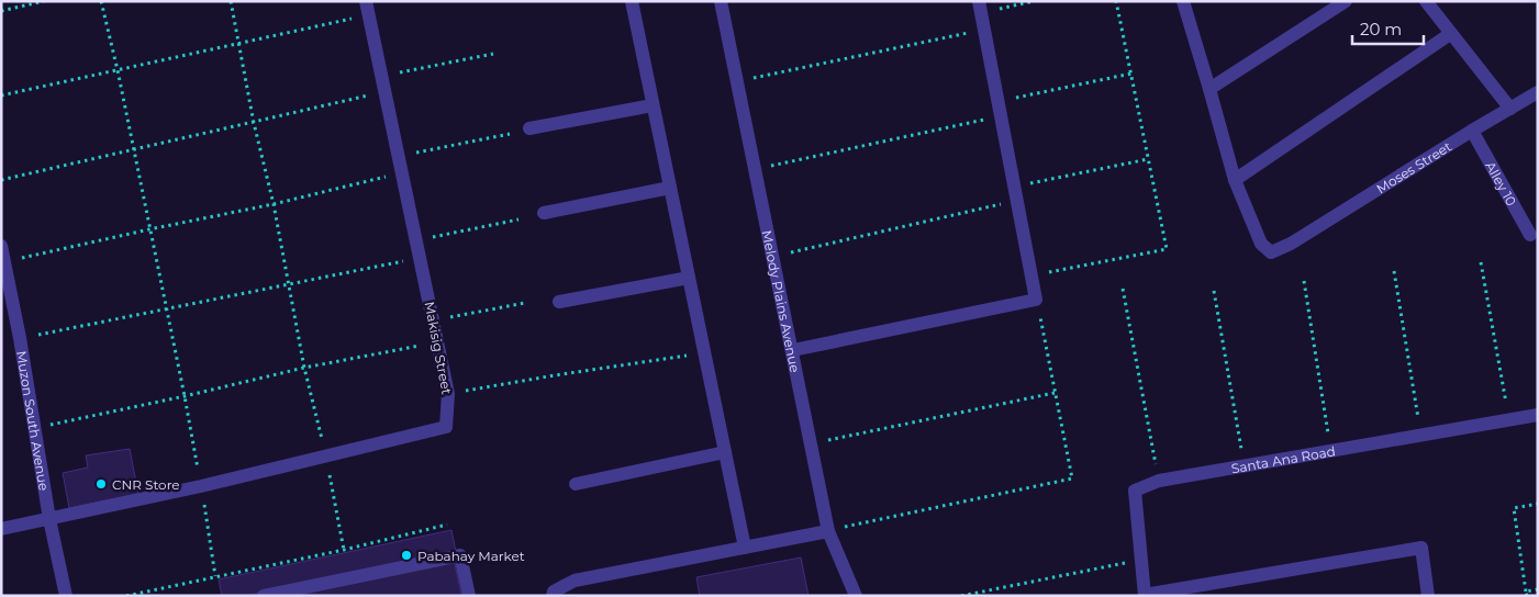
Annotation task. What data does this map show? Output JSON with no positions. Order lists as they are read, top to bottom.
{
  "streets": {
    "street": [
      "Moses Street",
      "Alley 10",
      "Melody Plains Avenue",
      "Makisig Street",
      "Muzon South Avenue",
      "Santa Ana Road"
    ]
  },
  "crossings": [
    ["Moses Street", "Alley 10"],
    ["Makisig Street", "Muzon South Avenue"]
  ],
  "places": ["CNR Store", "Pabahay Market"],
  "scale_bar": "20 m"
}
